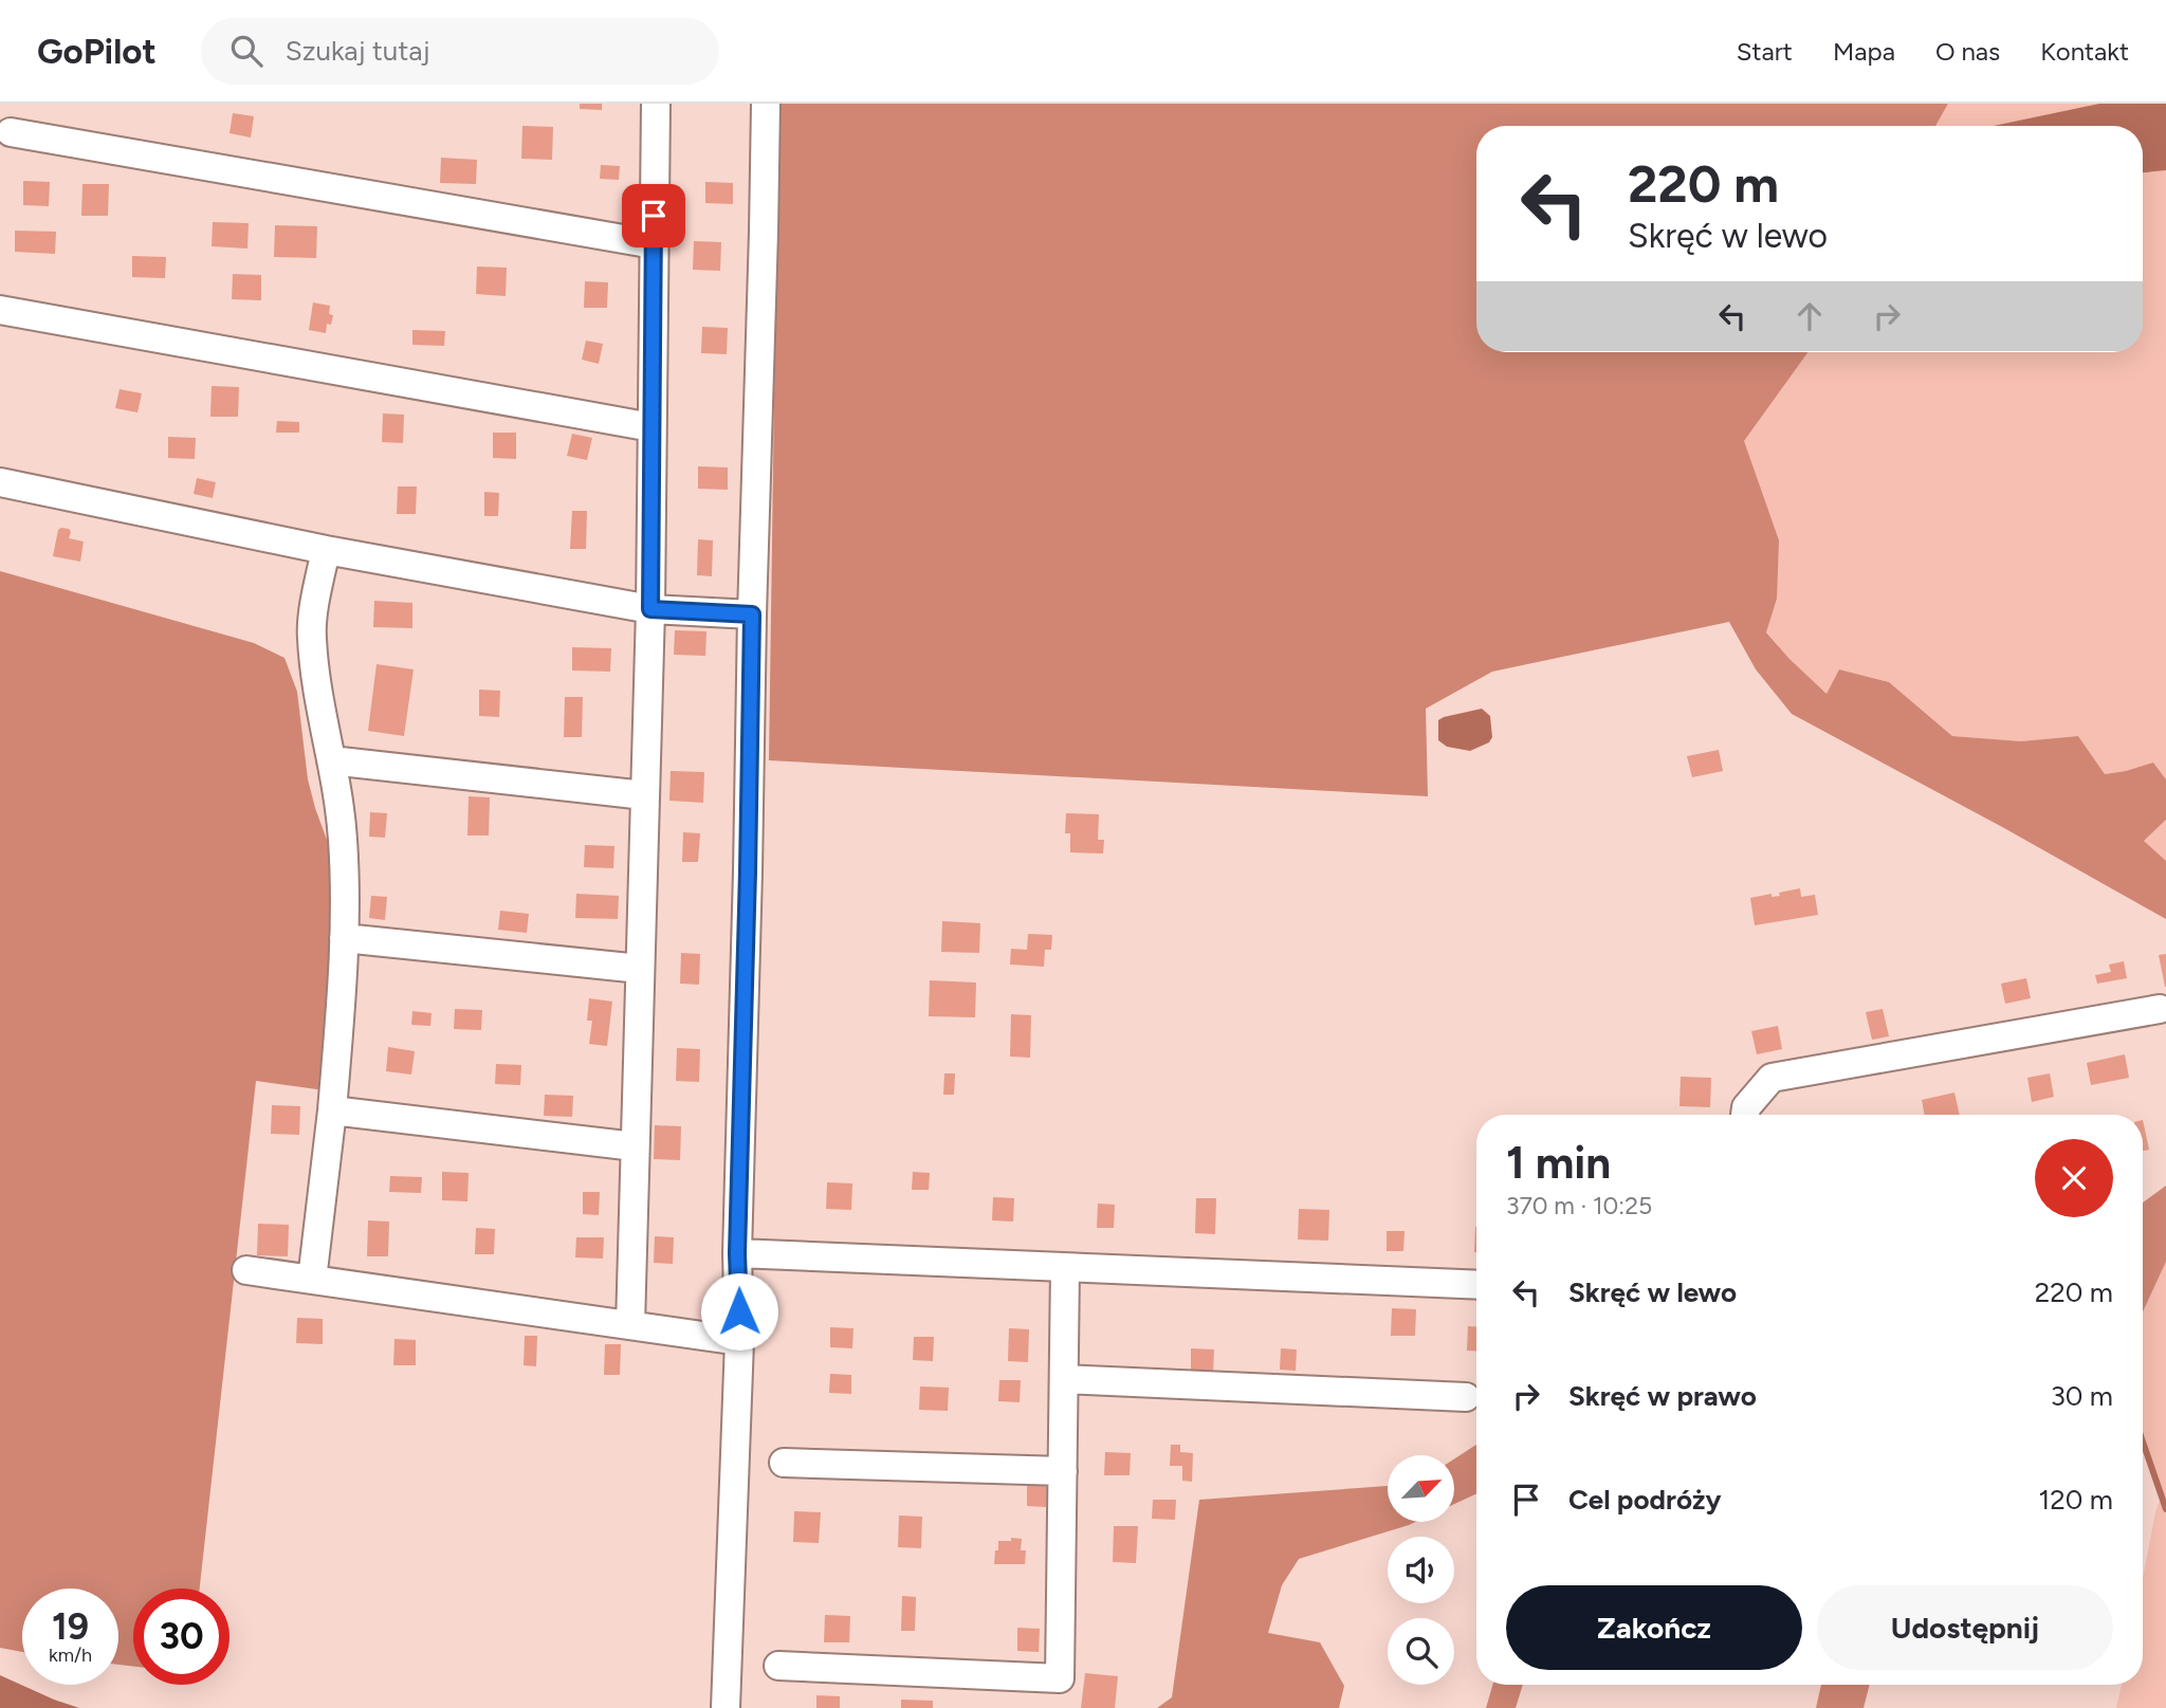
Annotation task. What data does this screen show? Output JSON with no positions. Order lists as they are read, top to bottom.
{
  "north": "top right",
  "page": {
    "header": "GoPilot",
    "search": "Szukaj tutaj",
    "nav": [
      "Start",
      "Mapa",
      "O nas",
      "Kontakt"
    ],
    "turn": ["220 m", "Skręć w lewo"],
    "heading": ["1 min", "370 m · 10:25"],
    "list": [
      {
        "name": "Skręć w lewo",
        "value": "220 m"
      },
      {
        "name": "Skręć w prawo",
        "value": "30 m"
      },
      {
        "name": "Cel podróży",
        "value": "120 m"
      }
    ],
    "buttons": ["Zakończ", "Udostępnij"],
    "speed": "19 km/h",
    "limit": "30"
  }
}
